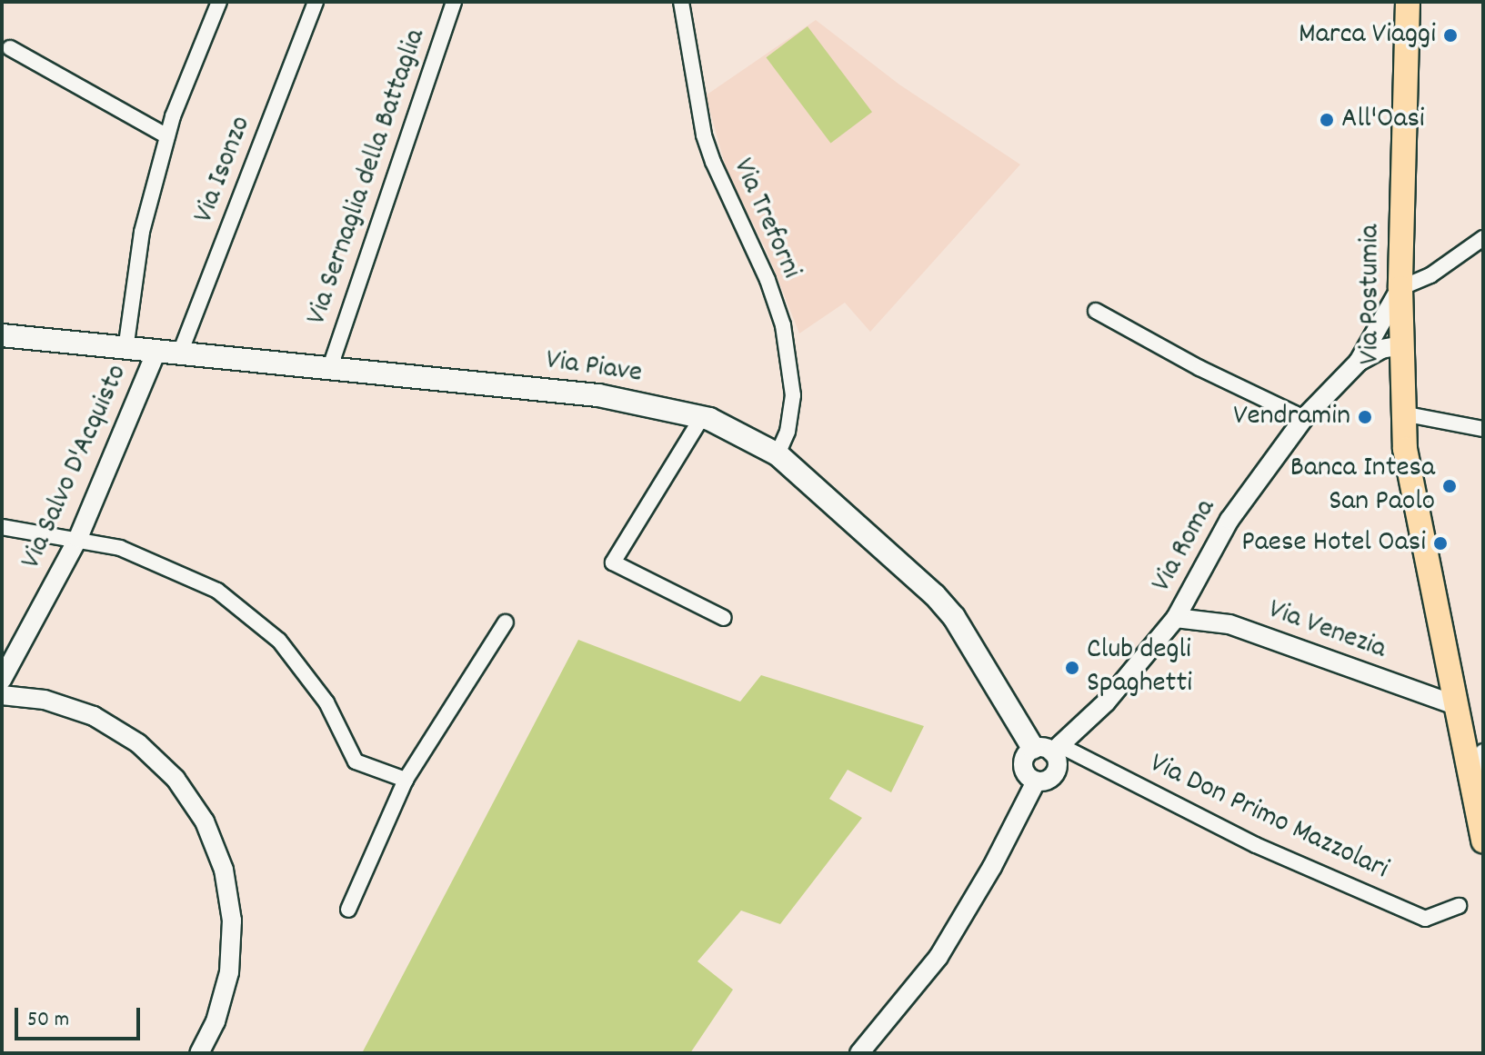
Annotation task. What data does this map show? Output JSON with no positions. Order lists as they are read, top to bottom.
{
  "streets": {
    "main road": ["Via Postumia", "Via Piave"],
    "street": [
      "Via Isonzo",
      "Via Sernaglia della Battaglia",
      "Via Treforni",
      "Via Salvo D'Acquisto",
      "Via Roma",
      "Via Venezia",
      "Via Don Primo Mazzolari"
    ]
  },
  "crossings": [
    ["Via Isonzo", "Via Piave"],
    ["Via Sernaglia della Battaglia", "Via Piave"],
    ["Via Treforni", "Via Piave"],
    ["Via Postumia", "Via Roma"],
    ["Via Postumia", "Via Venezia"],
    ["Via Piave", "Via Salvo D'Acquisto"],
    ["Via Piave", "Via Roma"],
    ["Via Piave", "Via Don Primo Mazzolari"],
    ["Via Roma", "Via Venezia"],
    ["Via Roma", "Via Don Primo Mazzolari"]
  ],
  "places": [
    "Marca Viaggi",
    "All'Oasi",
    "Vendramin",
    "Banca Intesa San Paolo",
    "Paese Hotel Oasi",
    "Club degli Spaghetti"
  ],
  "scale_bar": "50 m"
}
